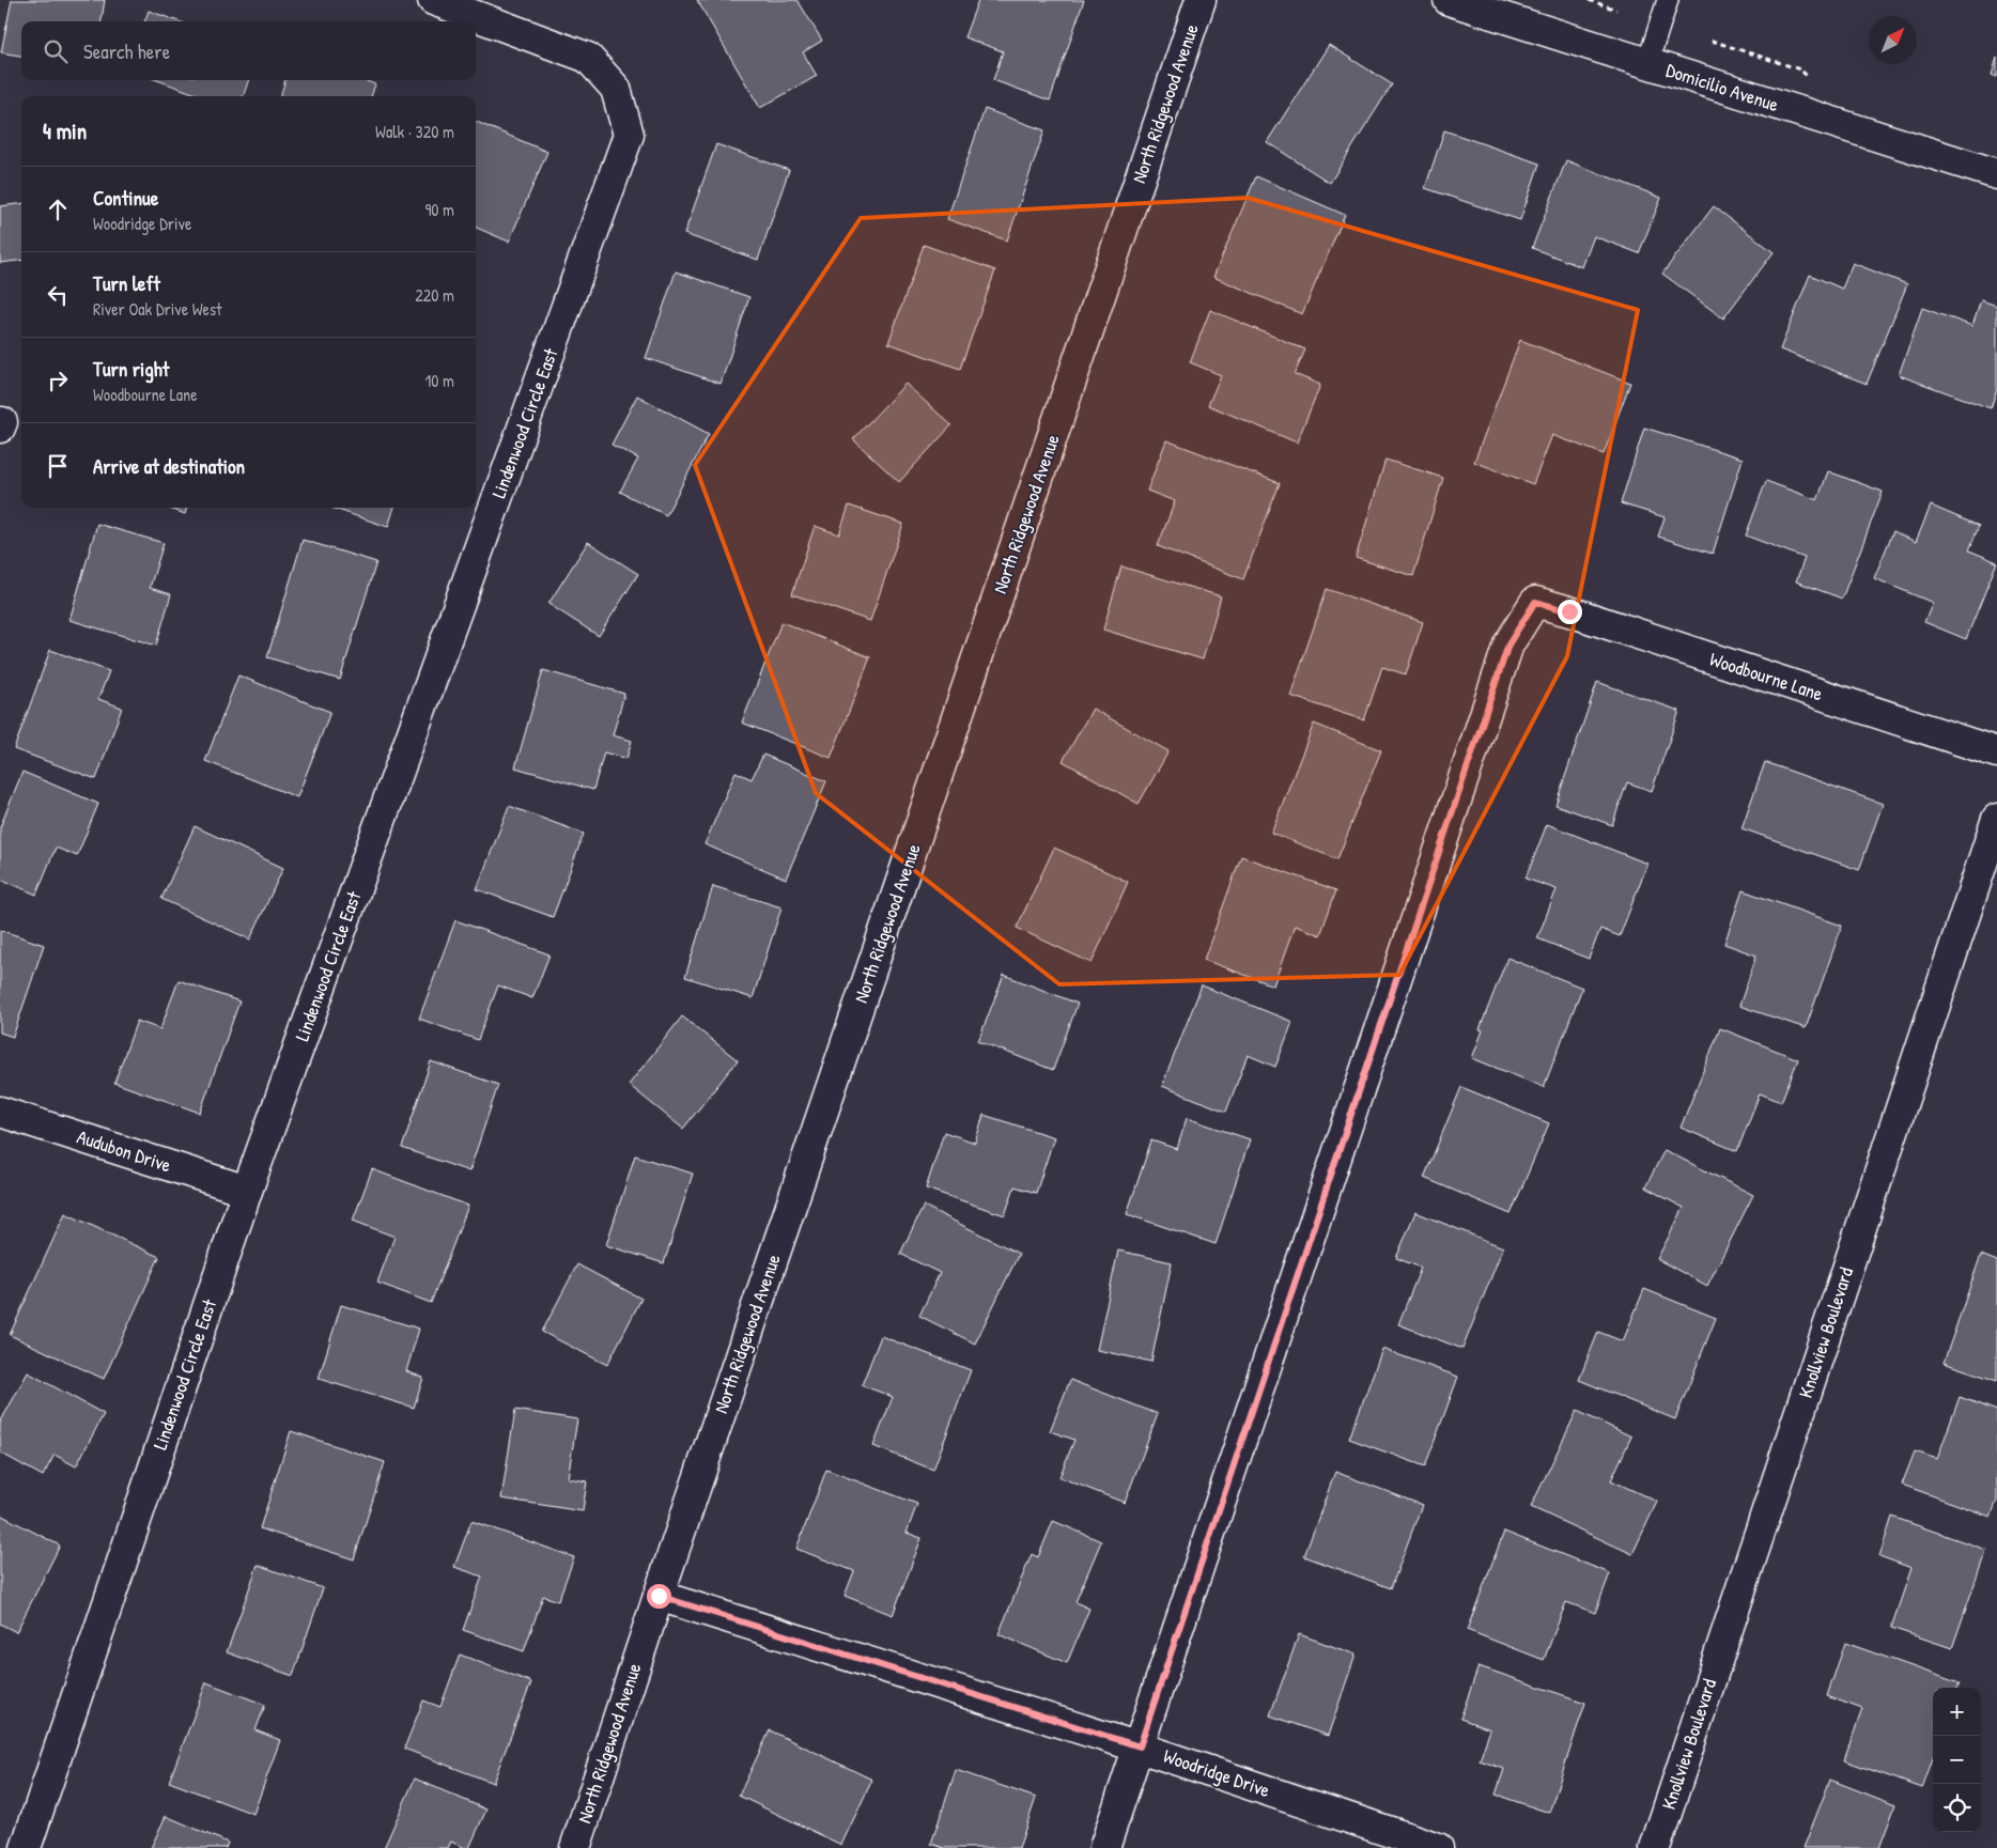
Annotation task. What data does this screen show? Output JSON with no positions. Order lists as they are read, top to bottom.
{
  "streets": {
    "street": [
      "Domicilio Avenue",
      "North Ridgewood Avenue",
      "Lindenwood Circle East",
      "Woodbourne Lane",
      "Audubon Drive",
      "Knollview Boulevard",
      "Woodridge Drive"
    ]
  },
  "crossings": [
    ["North Ridgewood Avenue", "Woodridge Drive"],
    ["Lindenwood Circle East", "Audubon Drive"],
    ["Woodbourne Lane", "Woodridge Drive"]
  ],
  "north": "top right",
  "page": {
    "search": "Search here",
    "heading": ["4 min", "Walk · 320 m"],
    "list": [
      ["Continue", "Woodridge Drive", "90 m"],
      ["Turn left", "River Oak Drive West", "220 m"],
      ["Turn right", "Woodbourne Lane", "10 m"],
      "Arrive at destination"
    ],
    "map_buttons": ["+", "−"]
  }
}
